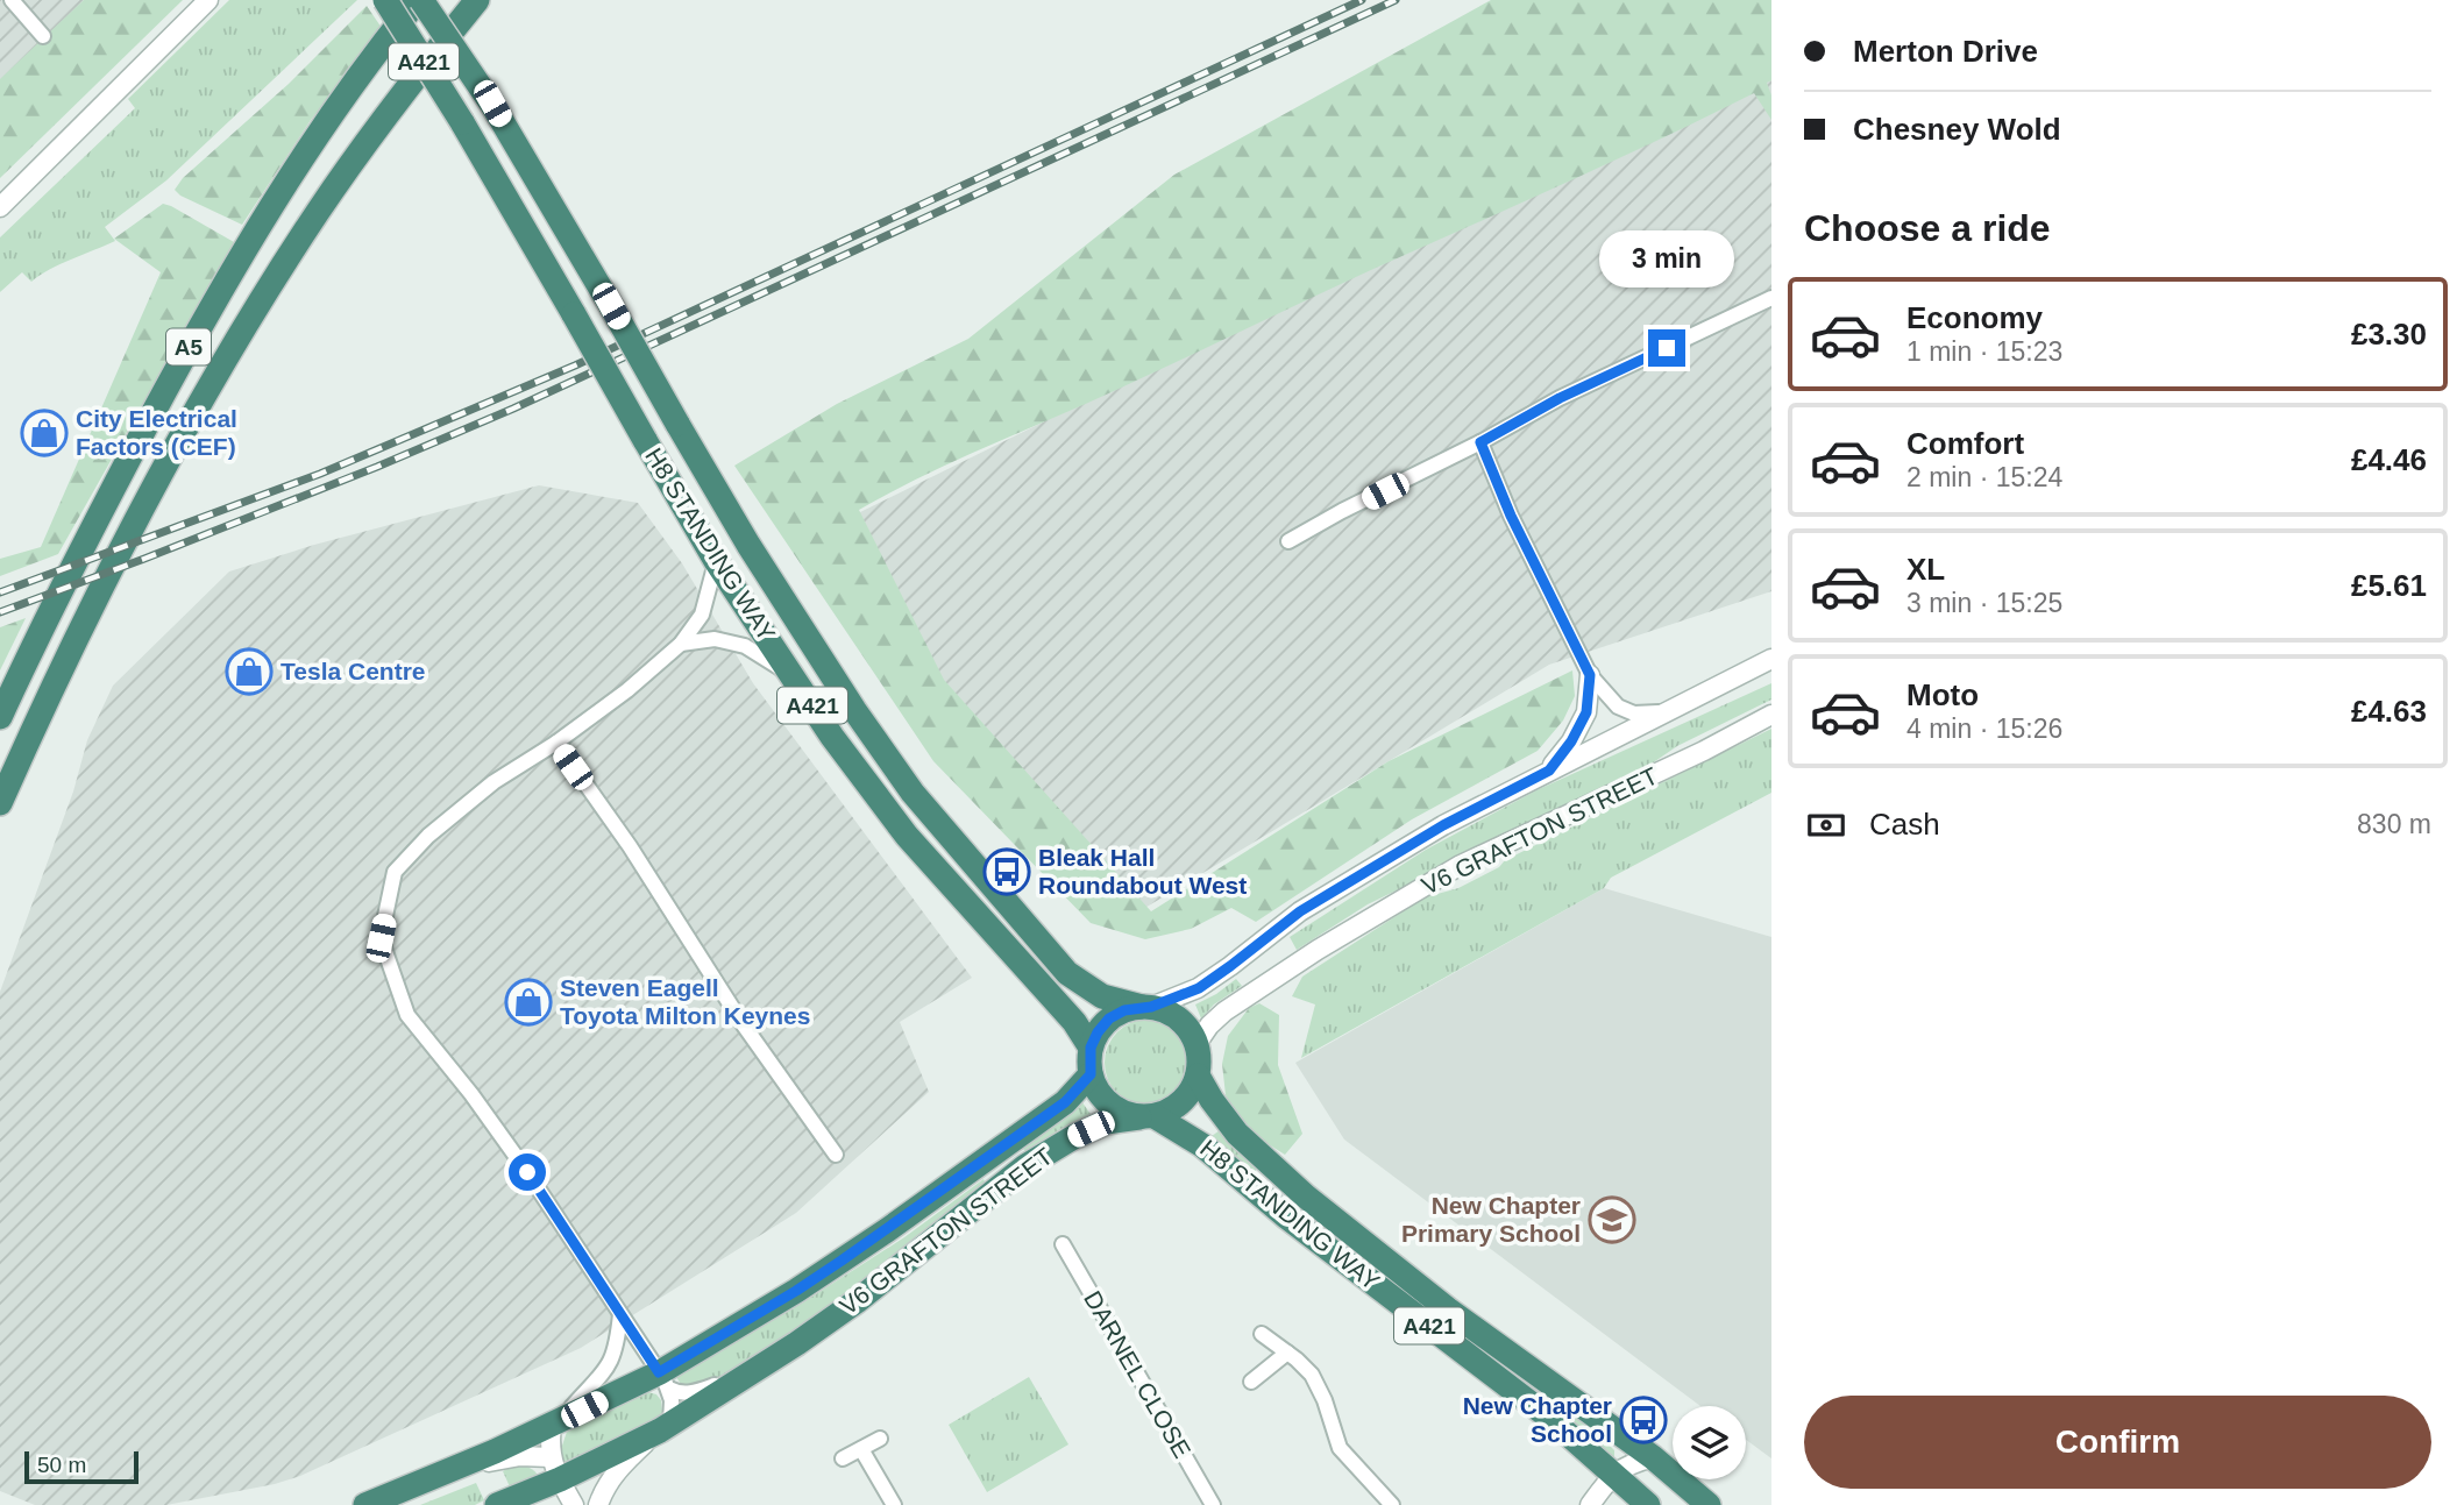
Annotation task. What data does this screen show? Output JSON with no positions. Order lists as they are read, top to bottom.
{
  "streets": {
    "highway": [
      "A421",
      "A5",
      "H8 STANDING WAY",
      "V6 GRAFTON STREET"
    ],
    "street": ["DARNEL CLOSE"]
  },
  "crossings": [
    ["A421", "H8 STANDING WAY"],
    ["A421", "V6 GRAFTON STREET"],
    ["A5", "H8 STANDING WAY"],
    ["H8 STANDING WAY", "V6 GRAFTON STREET"]
  ],
  "places": {
    "shop": ["City Electrical Factors (CEF)", "Tesla Centre", "Steven Eagell Toyota Milton Keynes"],
    "bus stop": ["Bleak Hall Roundabout West", "New Chapter School"],
    "school or university": ["New Chapter Primary School"]
  },
  "scale_bar": "50 m",
  "page": {
    "banner": ["Merton Drive", "Chesney Wold"],
    "heading": "Choose a ride",
    "bubble": "3 min",
    "list": [
      {
        "name": "Economy",
        "note": "1 min · 15:23",
        "value": "£3.30"
      },
      {
        "name": "Comfort",
        "note": "2 min · 15:24",
        "value": "£4.46"
      },
      {
        "name": "XL",
        "note": "3 min · 15:25",
        "value": "£5.61"
      },
      {
        "name": "Moto",
        "note": "4 min · 15:26",
        "value": "£4.63"
      }
    ],
    "pay": ["Cash", "830 m"],
    "buttons": "Confirm",
    "scale": "50 m"
  }
}
